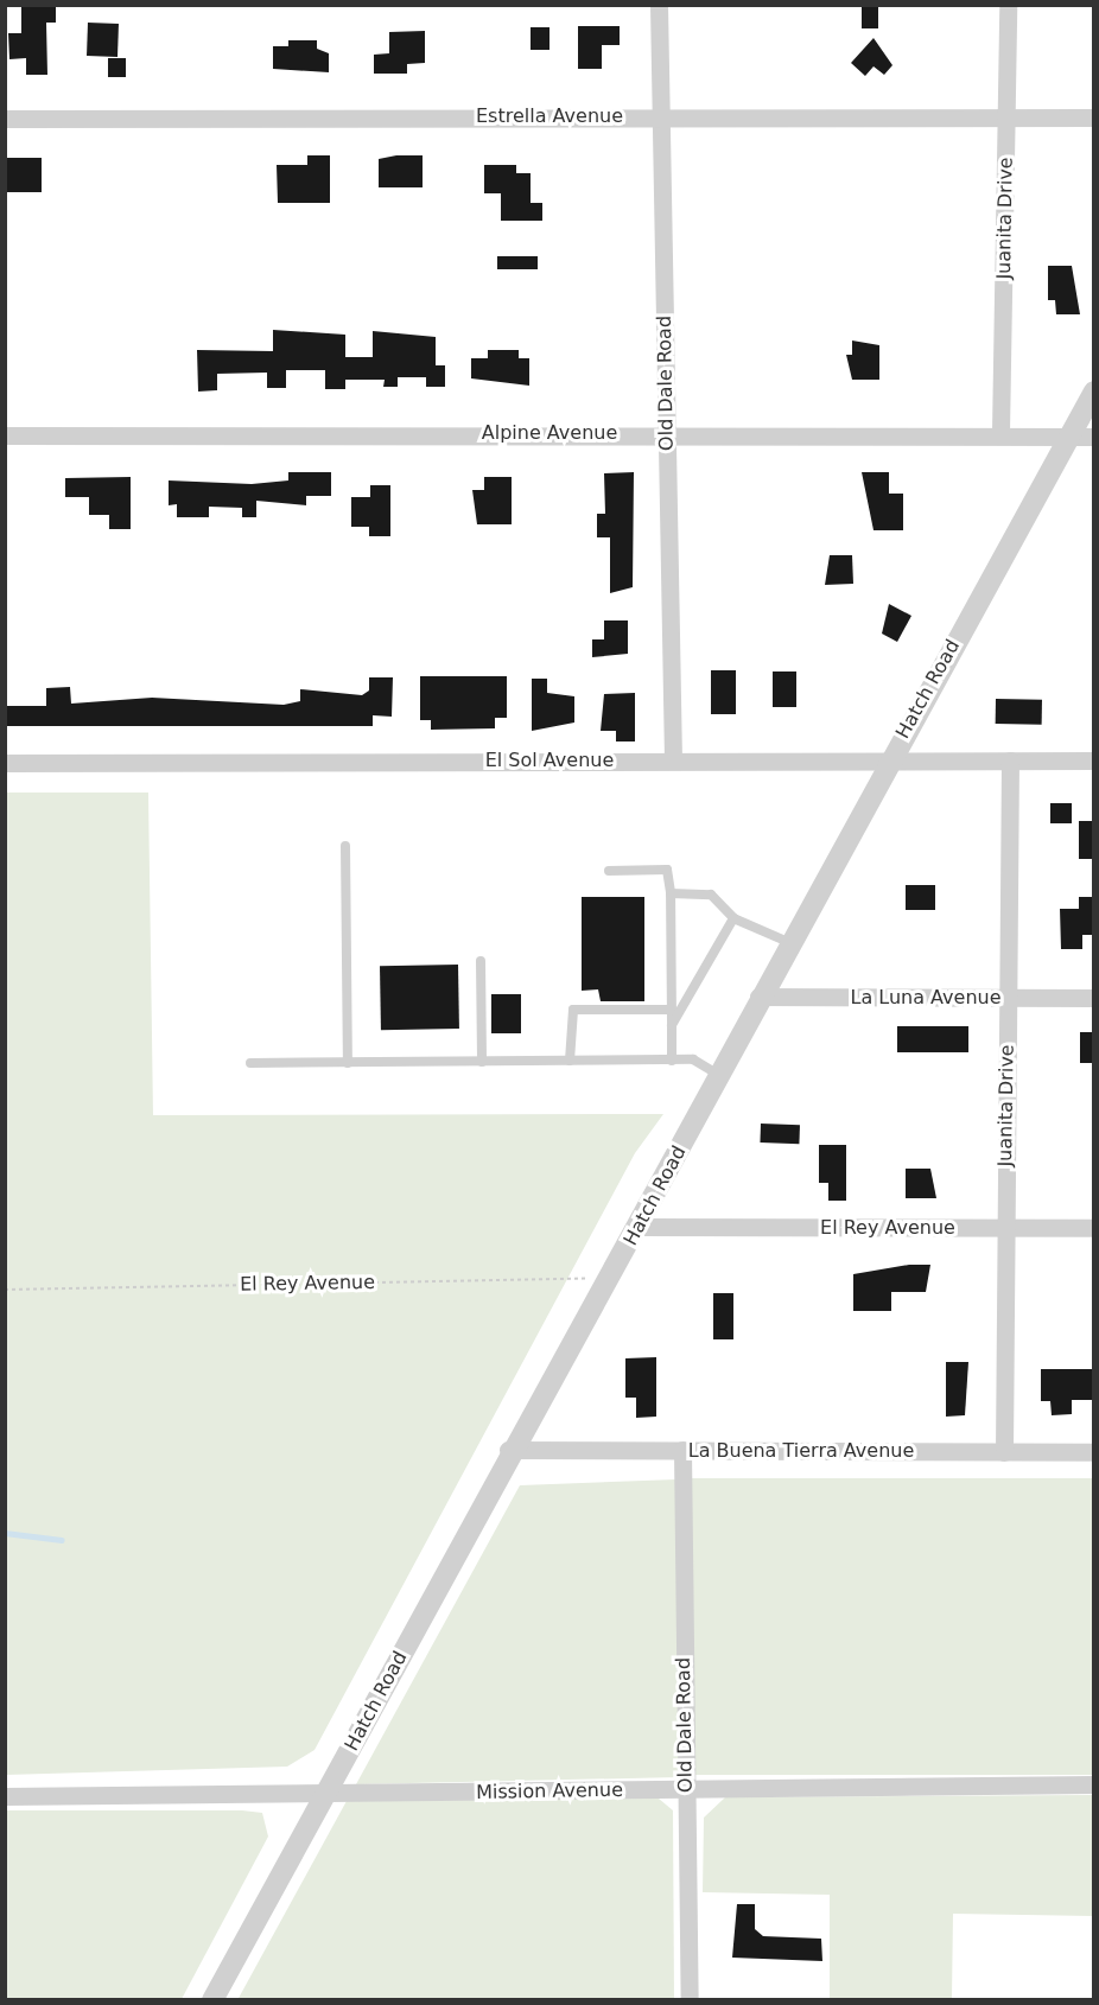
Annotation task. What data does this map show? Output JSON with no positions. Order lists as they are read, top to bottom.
{
  "streets": {
    "street": [
      "Estrella Avenue",
      "Juanita Drive",
      "Old Dale Road",
      "Alpine Avenue",
      "Hatch Road",
      "El Sol Avenue",
      "La Luna Avenue",
      "El Rey Avenue",
      "La Buena Tierra Avenue",
      "Mission Avenue"
    ]
  },
  "crossings": [
    ["Estrella Avenue", "Juanita Drive"],
    ["Estrella Avenue", "Old Dale Road"],
    ["Juanita Drive", "Alpine Avenue"],
    ["Juanita Drive", "El Sol Avenue"],
    ["Juanita Drive", "La Luna Avenue"],
    ["Juanita Drive", "El Rey Avenue"],
    ["Juanita Drive", "La Buena Tierra Avenue"],
    ["Old Dale Road", "Alpine Avenue"],
    ["Old Dale Road", "El Sol Avenue"],
    ["Old Dale Road", "La Buena Tierra Avenue"],
    ["Old Dale Road", "Mission Avenue"],
    ["Alpine Avenue", "Hatch Road"],
    ["Hatch Road", "El Sol Avenue"],
    ["Hatch Road", "La Luna Avenue"],
    ["Hatch Road", "El Rey Avenue"],
    ["Hatch Road", "La Buena Tierra Avenue"],
    ["Hatch Road", "Mission Avenue"]
  ]
}
